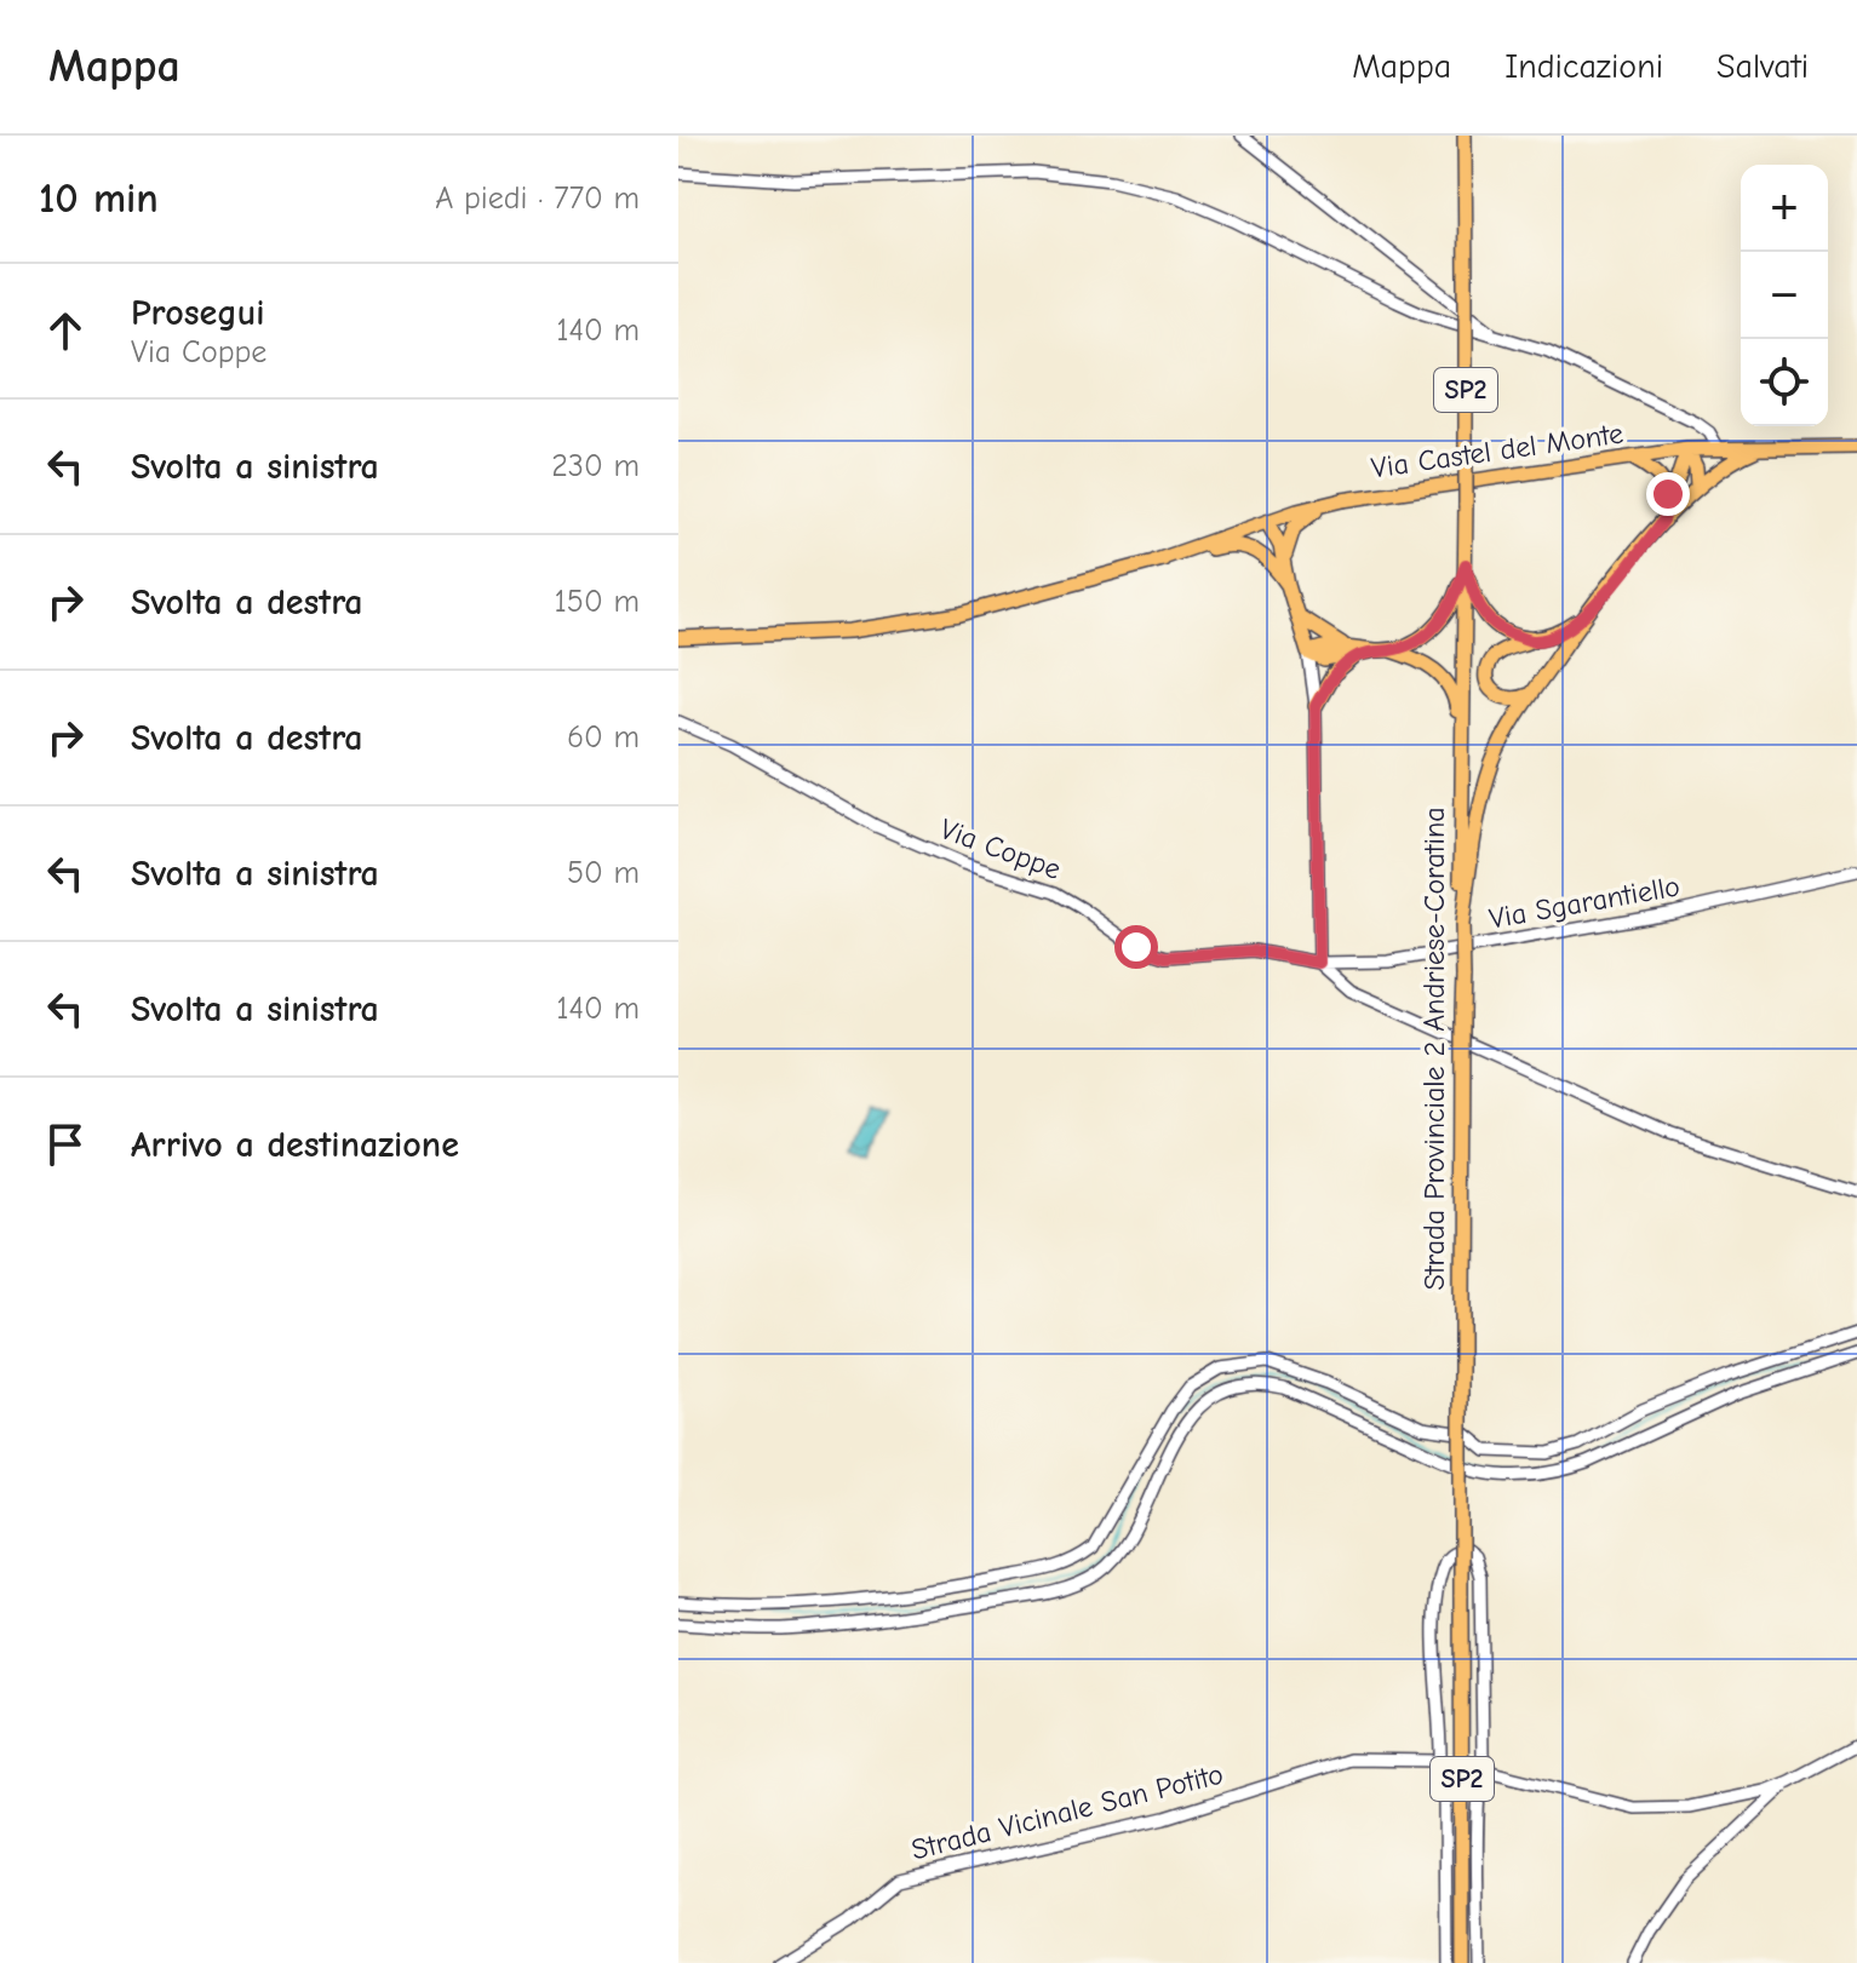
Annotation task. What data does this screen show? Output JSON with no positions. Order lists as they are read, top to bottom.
{
  "streets": {
    "main road": ["SP2", "Via Castel del Monte", "Strada Provinciale 2 Andriese-Coratina"],
    "street": ["Via Coppe", "Via Sgarantiello", "Strada Vicinale San Potito"]
  },
  "crossings": [
    ["Via Coppe", "Via Sgarantiello"]
  ],
  "page": {
    "header": "Mappa",
    "nav": ["Mappa", "Indicazioni", "Salvati"],
    "heading": ["10 min", "A piedi · 770 m"],
    "map_buttons": ["+", "−"],
    "list": [
      ["Prosegui", "Via Coppe", "140 m"],
      ["Svolta a sinistra", "230 m"],
      ["Svolta a destra", "150 m"],
      ["Svolta a destra", "60 m"],
      ["Svolta a sinistra", "50 m"],
      ["Svolta a sinistra", "140 m"],
      "Arrivo a destinazione"
    ]
  }
}
